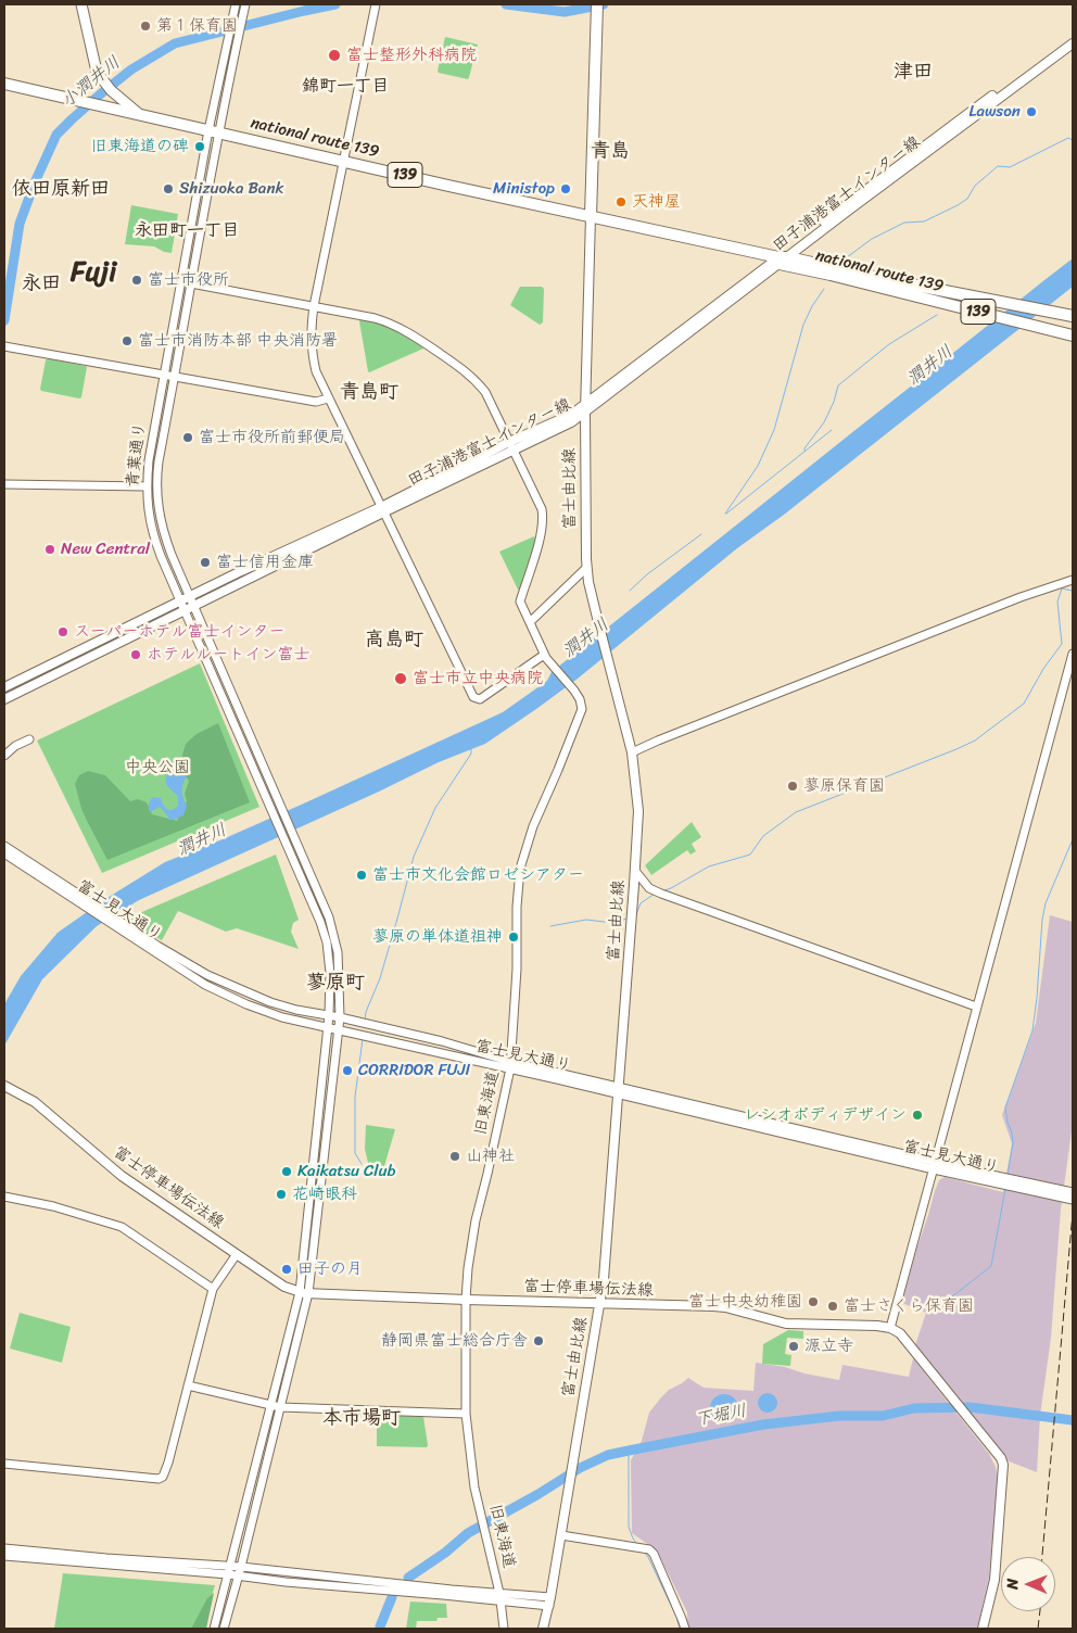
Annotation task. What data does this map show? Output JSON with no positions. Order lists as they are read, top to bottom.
{
  "streets": {
    "highway": ["national route 139", "139"],
    "main road": ["田子浦港富士インター線", "富士由比線", "富士停車場伝法線"],
    "street": ["青葉通り", "富士見大通り", "旧東海道"]
  },
  "crossings": [
    ["national route 139", "田子浦港富士インター線"],
    ["national route 139", "青葉通り"],
    ["national route 139", "富士由比線"],
    ["田子浦港富士インター線", "青葉通り"],
    ["田子浦港富士インター線", "富士由比線"],
    ["田子浦港富士インター線", "旧東海道"],
    ["青葉通り", "富士見大通り"],
    ["青葉通り", "旧東海道"],
    ["青葉通り", "富士停車場伝法線"],
    ["富士由比線", "富士見大通り"],
    ["富士由比線", "富士停車場伝法線"],
    ["富士見大通り", "旧東海道"],
    ["旧東海道", "富士停車場伝法線"]
  ],
  "districts": [
    "津田",
    "錦町一丁目",
    "青島",
    "依田原新田",
    "永田町一丁目",
    "Fuji",
    "永田",
    "青島町",
    "高島町",
    "蓼原町",
    "本市場町"
  ],
  "water": ["小潤井川", "潤井川", "下堀川"],
  "parks": ["中央公園"],
  "places": [
    "第１保育園",
    "富士整形外科病院",
    "Lawson",
    "旧東海道の碑",
    "Shizuoka Bank",
    "Ministop",
    "天神屋",
    "富士市役所",
    "富士市消防本部 中央消防署",
    "富士市役所前郵便局",
    "New Central",
    "富士信用金庫",
    "スーパーホテル富士インター",
    "ホテルルートイン富士",
    "富士市立中央病院",
    "蓼原保育園",
    "富士市文化会館ロゼシアター",
    "蓼原の単体道祖神",
    "CORRIDOR FUJI",
    "レシオボディデザイン",
    "山神社",
    "Kaikatsu Club",
    "花崎眼科",
    "田子の月",
    "富士中央幼稚園",
    "富士さくら保育園",
    "静岡県富士総合庁舎",
    "源立寺"
  ],
  "north": "left"
}
